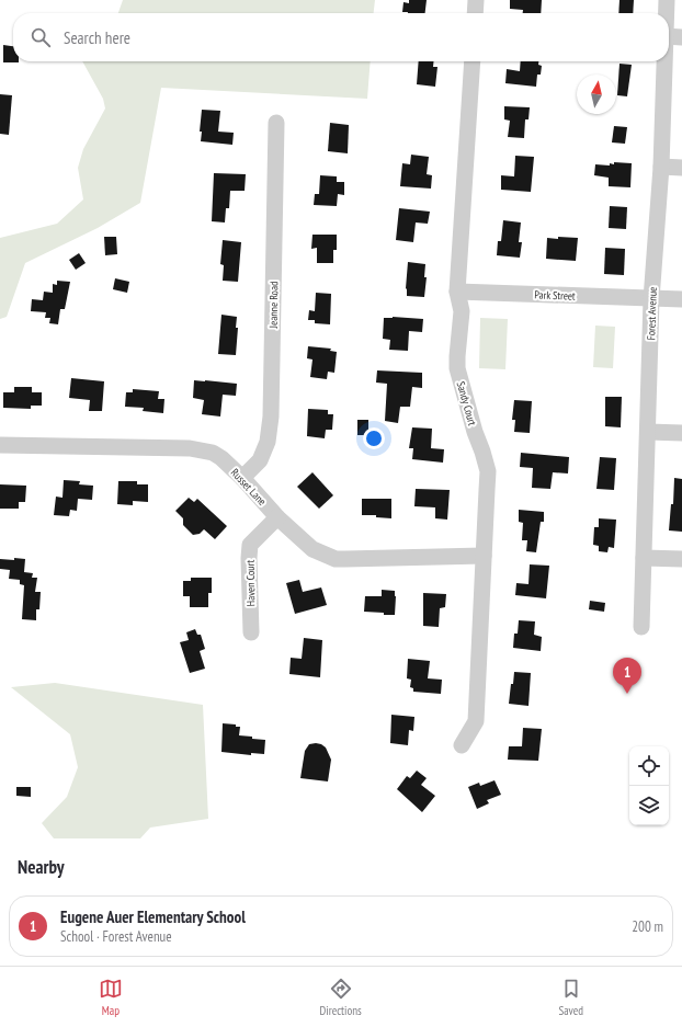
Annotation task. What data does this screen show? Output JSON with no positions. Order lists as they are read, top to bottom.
{
  "streets": {
    "street": [
      "Park Street",
      "Jeanne Road",
      "Forest Avenue",
      "Sandy Court",
      "Russet Lane",
      "Haven Court"
    ]
  },
  "crossings": [
    ["Park Street", "Forest Avenue"],
    ["Park Street", "Sandy Court"],
    ["Jeanne Road", "Russet Lane"],
    ["Sandy Court", "Russet Lane"],
    ["Russet Lane", "Haven Court"]
  ],
  "north": "top",
  "page": {
    "search": "Search here",
    "pins": "1",
    "heading": "Nearby",
    "list": [
      {
        "mark": "1",
        "name": "Eugene Auer Elementary School",
        "note": "School · Forest Avenue",
        "value": "200 m"
      }
    ],
    "nav": ["Map", "Directions", "Saved"]
  }
}
